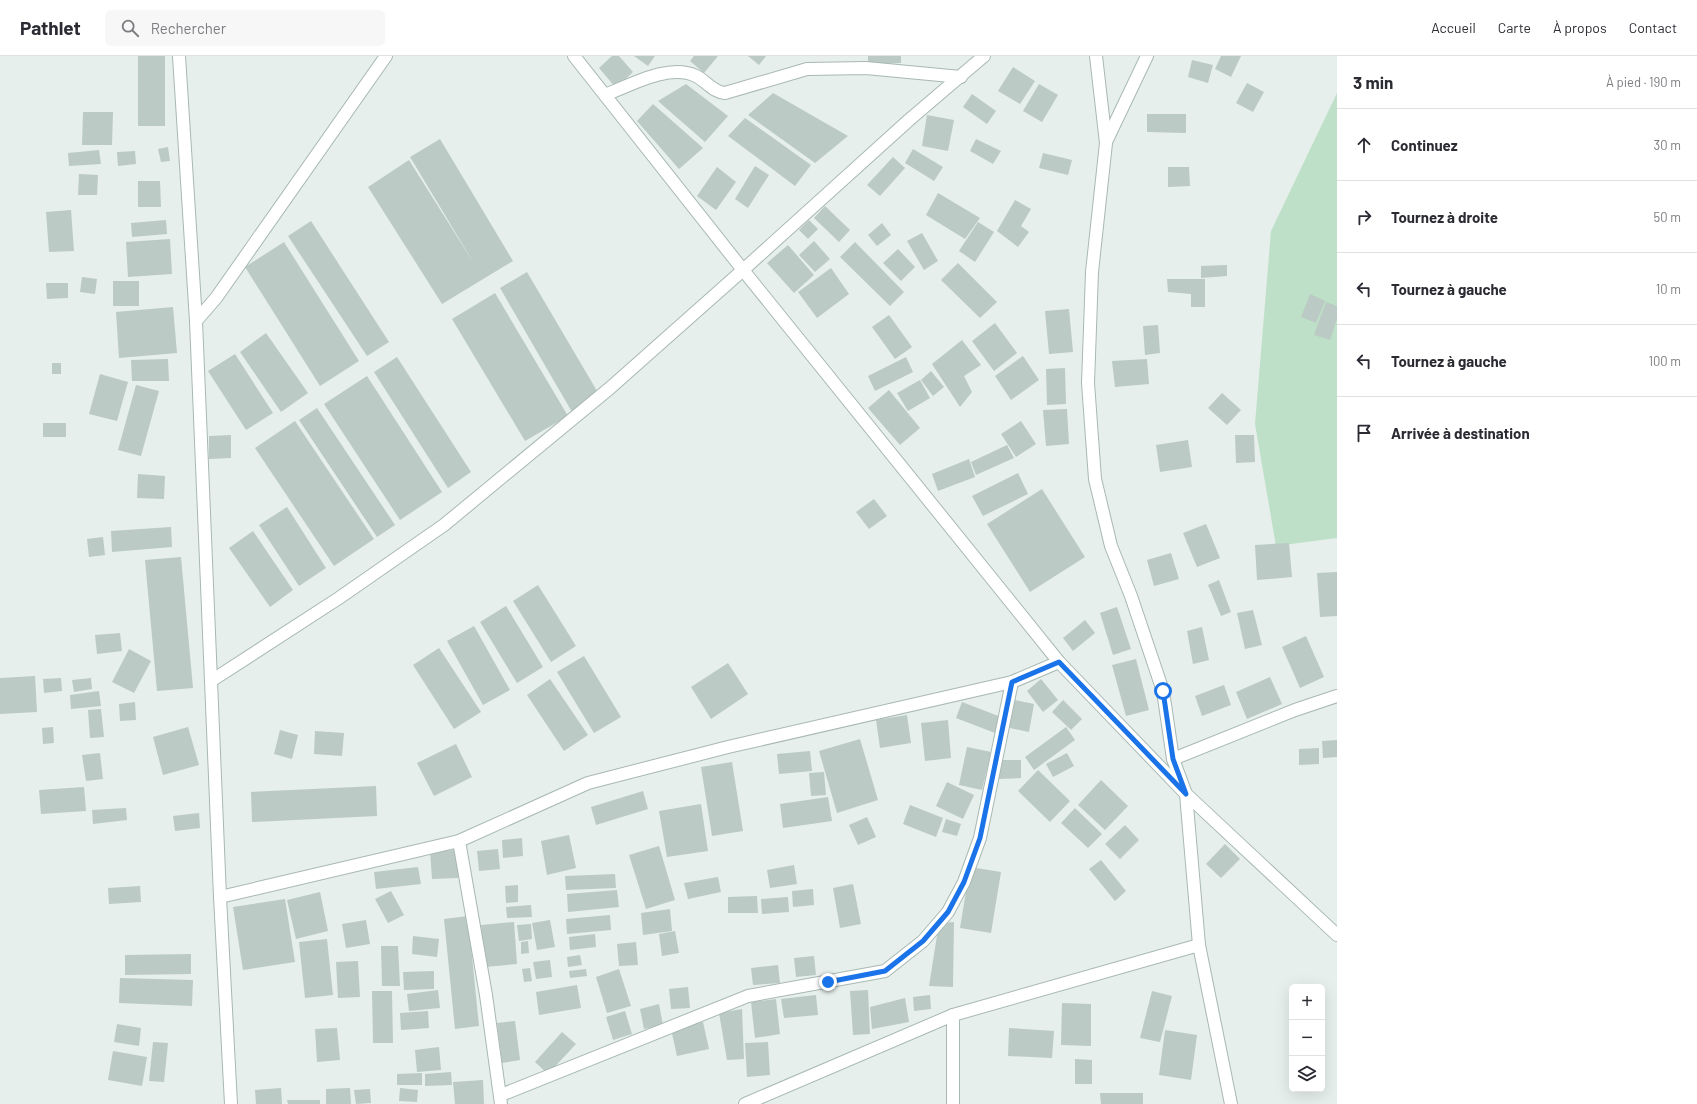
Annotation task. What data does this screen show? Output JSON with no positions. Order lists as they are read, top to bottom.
{
  "page": {
    "header": "Pathlet",
    "search": "Rechercher",
    "nav": [
      "Accueil",
      "Carte",
      "À propos",
      "Contact"
    ],
    "heading": ["3 min", "À pied · 190 m"],
    "list": [
      ["Continuez", "30 m"],
      ["Tournez à droite", "50 m"],
      ["Tournez à gauche", "10 m"],
      ["Tournez à gauche", "100 m"],
      "Arrivée à destination"
    ],
    "map_buttons": ["+", "−"]
  }
}
